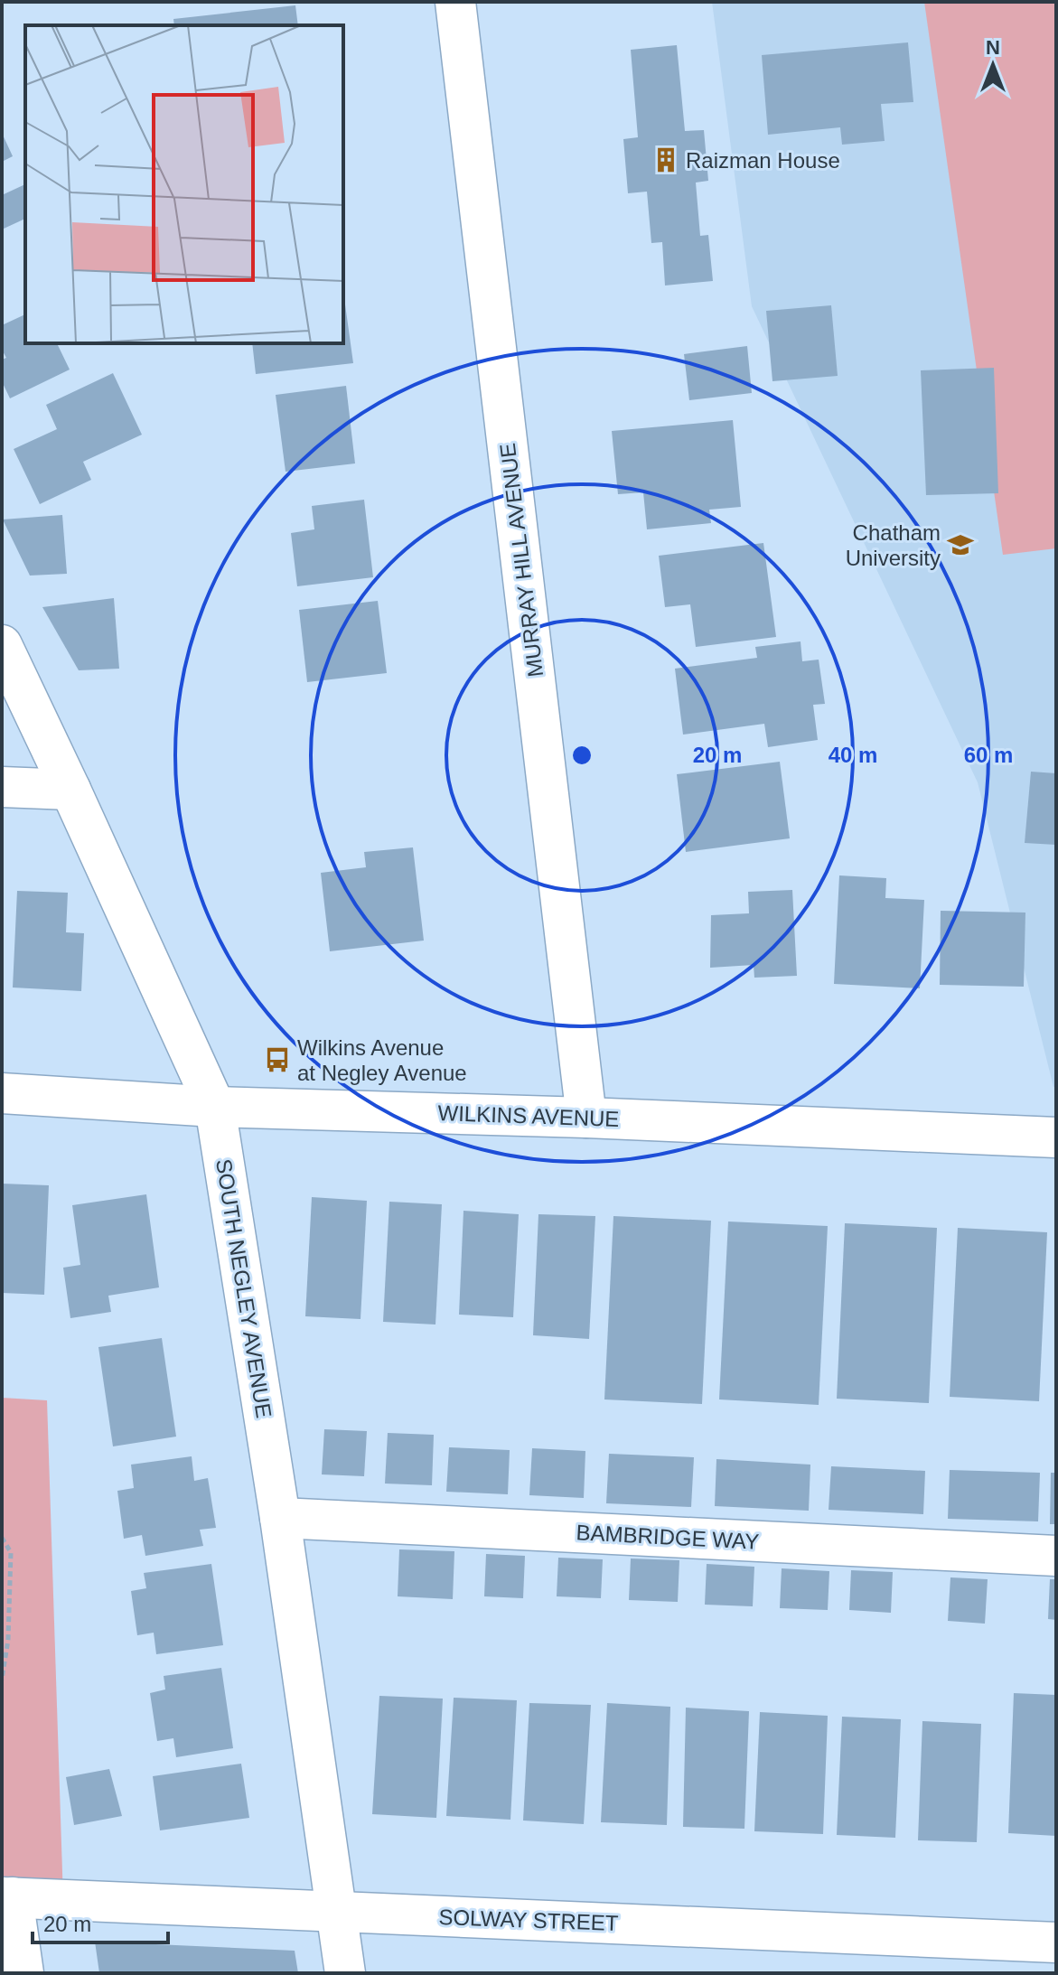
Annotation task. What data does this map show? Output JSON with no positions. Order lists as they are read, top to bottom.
{
  "streets": {
    "street": [
      "MURRAY HILL AVENUE",
      "WILKINS AVENUE",
      "SOUTH NEGLEY AVENUE",
      "BAMBRIDGE WAY",
      "SOLWAY STREET"
    ]
  },
  "crossings": [
    ["MURRAY HILL AVENUE", "WILKINS AVENUE"],
    ["WILKINS AVENUE", "SOUTH NEGLEY AVENUE"],
    ["SOUTH NEGLEY AVENUE", "BAMBRIDGE WAY"],
    ["SOUTH NEGLEY AVENUE", "SOLWAY STREET"]
  ],
  "places": {
    "building": ["Raizman House"],
    "school or university": ["Chatham University"],
    "bus stop": ["Wilkins Avenue at Negley Avenue"]
  },
  "scale_bar": "20 m",
  "north": "top",
  "rings": ["20 m", "40 m", "60 m"]
}
